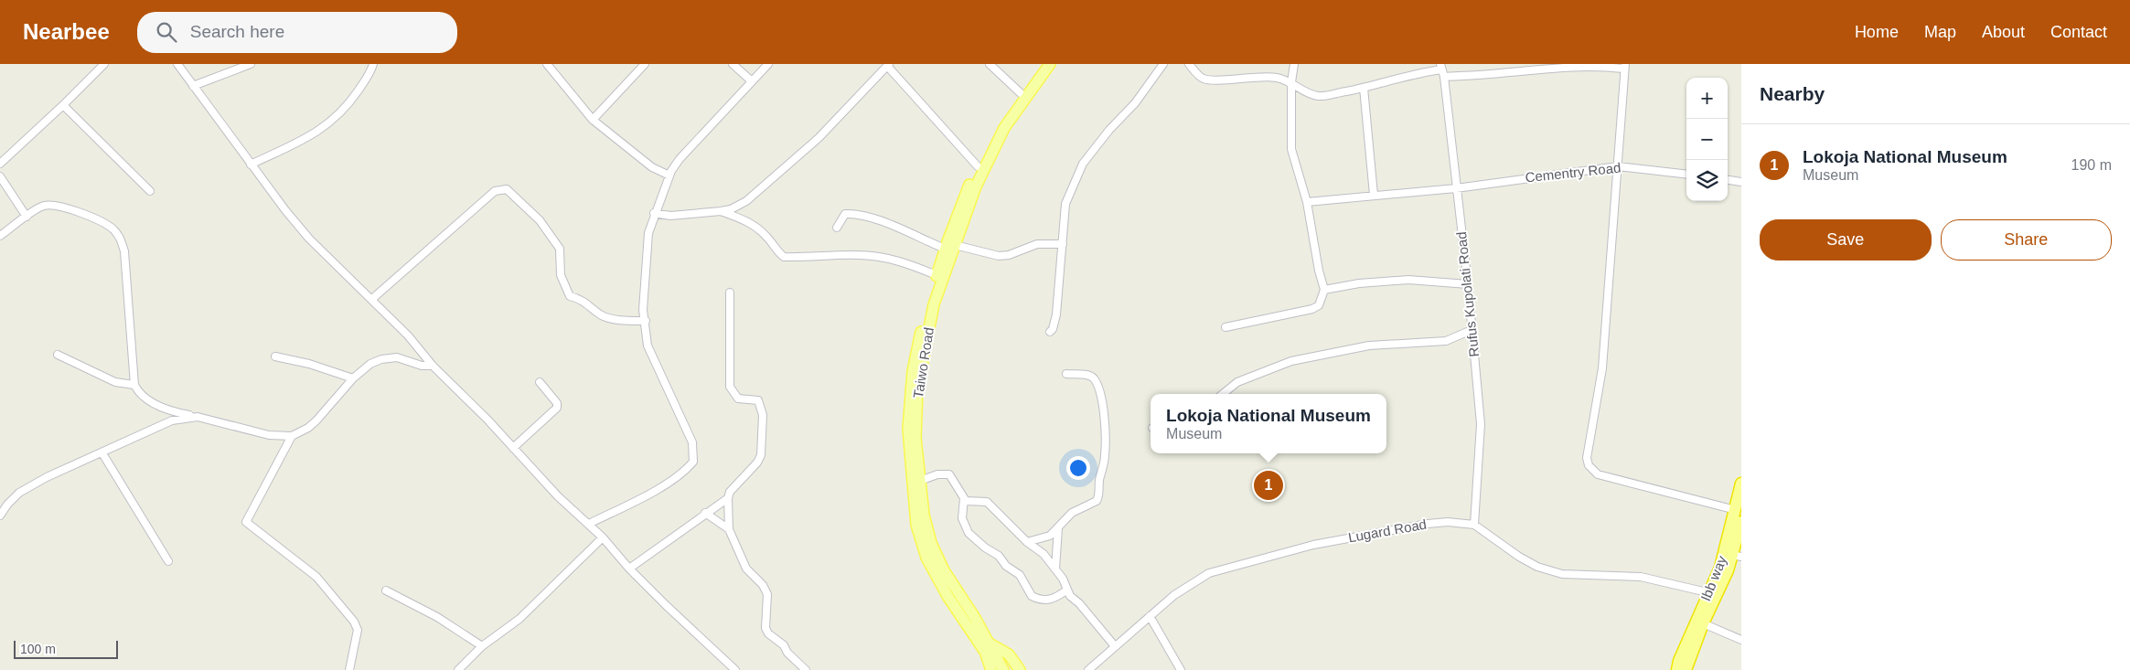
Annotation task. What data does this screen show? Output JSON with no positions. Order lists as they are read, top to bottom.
{
  "streets": {
    "highway": ["Ibb way"],
    "main road": ["Taiwo Road"],
    "street": ["Cementry Road", "Rufus Kupolati Road", "Lugard Road"]
  },
  "crossings": [
    ["Cementry Road", "Rufus Kupolati Road"],
    ["Rufus Kupolati Road", "Lugard Road"]
  ],
  "scale_bar": "100 m",
  "page": {
    "header": "Nearbee",
    "search": "Search here",
    "nav": [
      "Home",
      "Map",
      "About",
      "Contact"
    ],
    "heading": "Nearby",
    "map_buttons": ["+", "−"],
    "list": [
      {
        "mark": "1",
        "name": "Lokoja National Museum",
        "note": "Museum",
        "value": "190 m"
      }
    ],
    "buttons": ["Save", "Share"],
    "popup": ["Lokoja National Museum", "Museum"],
    "pins": "1",
    "scale": "100 m"
  }
}
